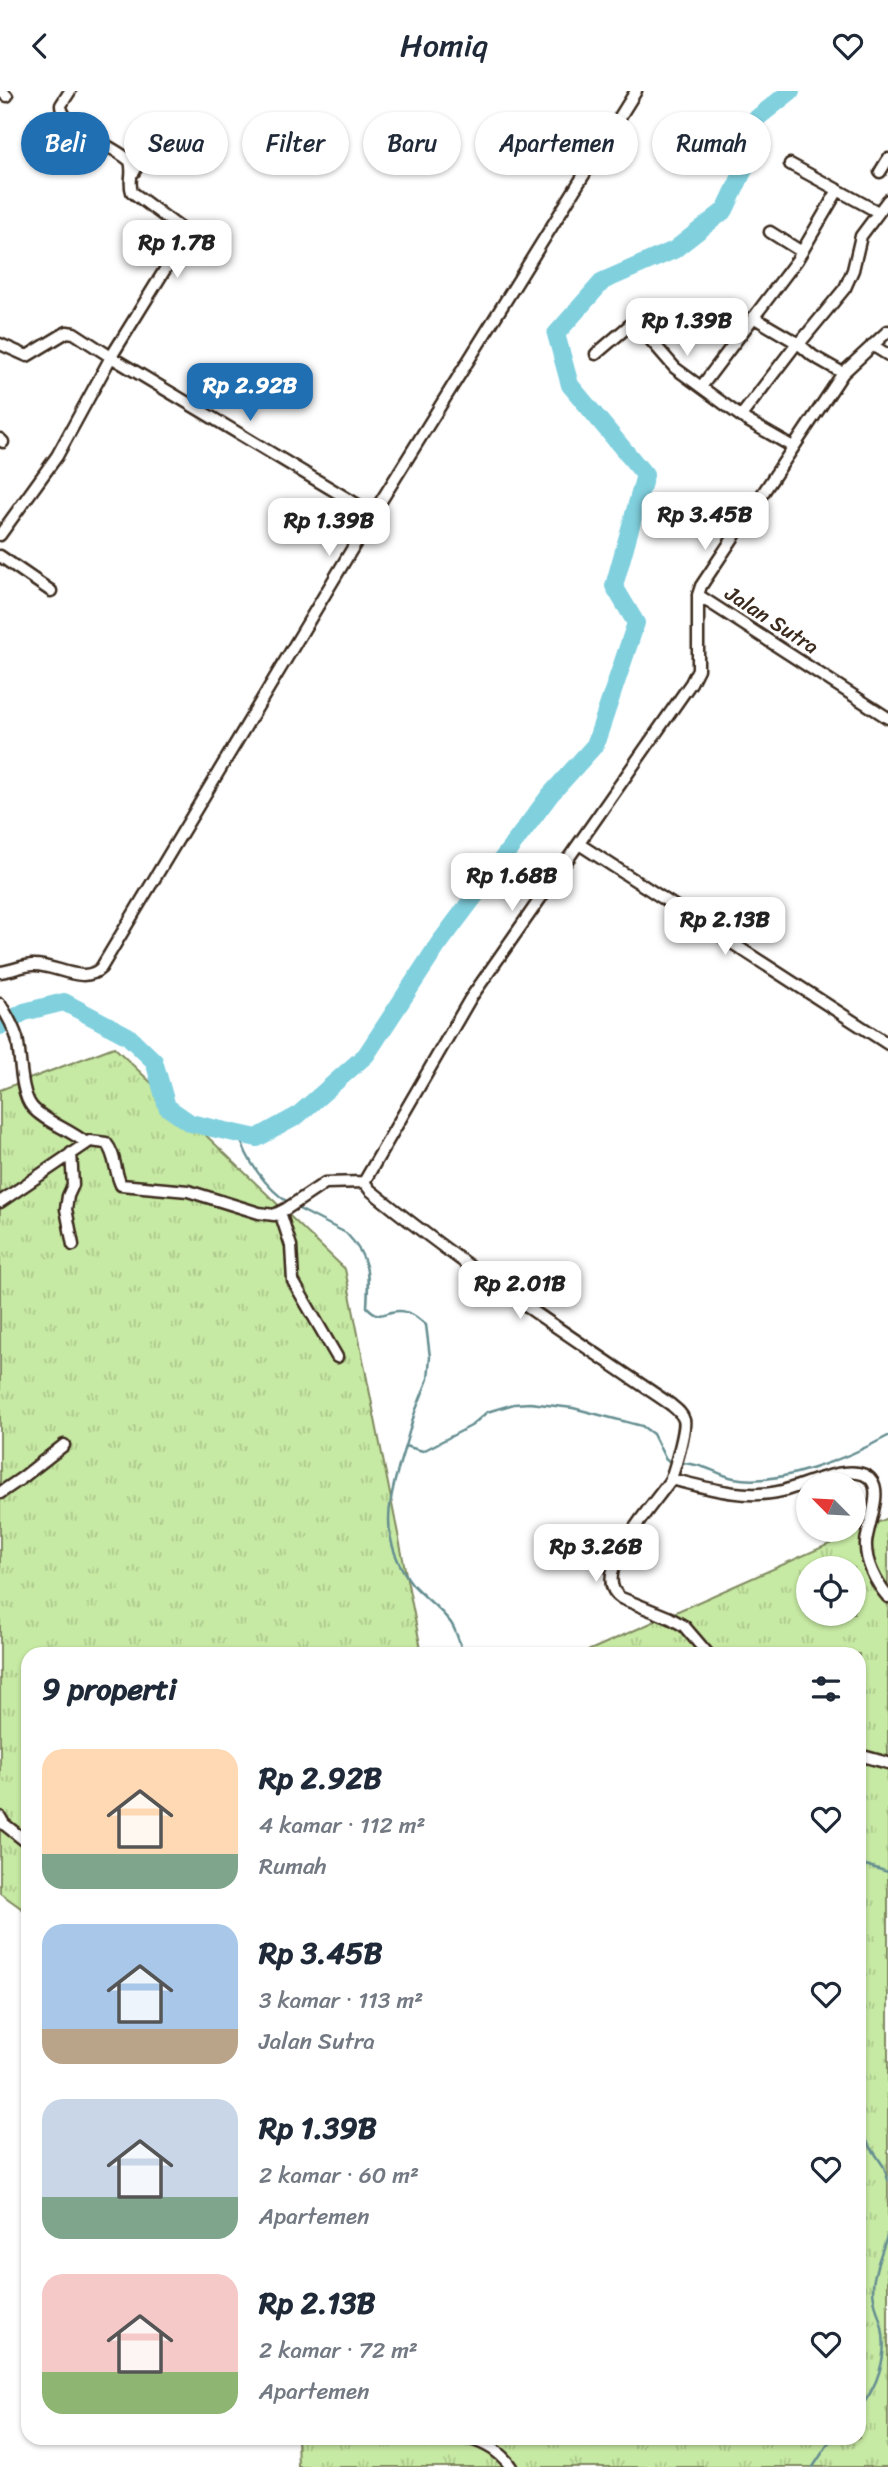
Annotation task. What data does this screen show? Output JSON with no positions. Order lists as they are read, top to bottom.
{
  "streets": {
    "street": ["Jalan Sutra"]
  },
  "north": "top left",
  "page": {
    "header": "Homiq",
    "chip": [
      "Beli",
      "Sewa",
      "Filter",
      "Baru",
      "Apartemen",
      "Rumah"
    ],
    "price": [
      "Rp 1.7B",
      "Rp 1.39B",
      "Rp 2.92B",
      "Rp 3.45B",
      "Rp 1.39B",
      "Rp 1.68B",
      "Rp 2.13B",
      "Rp 2.01B",
      "Rp 3.26B"
    ],
    "heading": "9 properti",
    "list": [
      {
        "name": "Rp 2.92B",
        "note": "4 kamar · 112 m² · Rumah"
      },
      {
        "name": "Rp 3.45B",
        "note": "3 kamar · 113 m² · Jalan Sutra"
      },
      {
        "name": "Rp 1.39B",
        "note": "2 kamar · 60 m² · Apartemen"
      },
      {
        "name": "Rp 2.13B",
        "note": "2 kamar · 72 m² · Apartemen"
      }
    ]
  }
}
